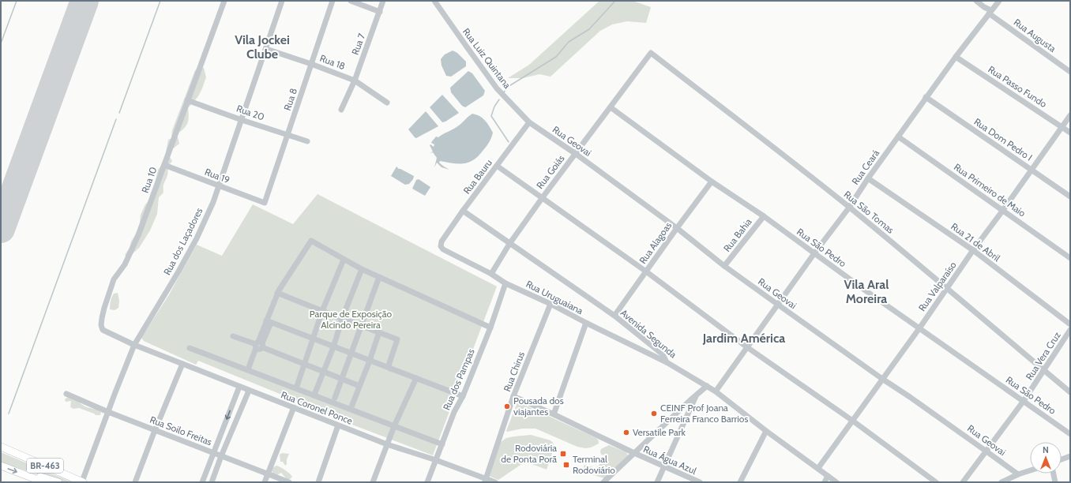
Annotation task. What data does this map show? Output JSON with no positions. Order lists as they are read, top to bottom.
{
  "streets": {
    "main road": ["BR-463"],
    "street": [
      "Rua Augusta",
      "Rua 7",
      "Rua Luiz Quintana",
      "Rua 18",
      "Rua Passo Fundo",
      "Rua 8",
      "Rua 20",
      "Rua Dom Pedro I",
      "Rua Geovai",
      "Rua Ceará",
      "Rua Goiás",
      "Rua 19",
      "Rua Bauru",
      "Rua 10",
      "Rua Primeiro de Maio",
      "Rua São Tomas",
      "Rua Bahia",
      "Rua dos Laçadores",
      "Rua 21 de Abril",
      "Rua Alagoas",
      "Rua São Pedro",
      "Rua Valparaíso",
      "Rua Uruguaiana",
      "Avenida Segunda",
      "Rua Vera Cruz",
      "Rua Chirus",
      "Rua dos Pampas",
      "Rua Coronel Ponce",
      "Rua Soilo Freitas",
      "Rua Água Azul"
    ]
  },
  "crossings": [
    ["Rua Augusta", "Rua Ceará"],
    ["Rua 7", "Rua 18"],
    ["Rua Luiz Quintana", "Rua Geovai"],
    ["Rua Luiz Quintana", "Rua Bauru"],
    ["Rua 18", "Rua 8"],
    ["Rua 18", "Rua dos Laçadores"],
    ["Rua Passo Fundo", "Rua Ceará"],
    ["Rua Passo Fundo", "Rua Valparaíso"],
    ["Rua 8", "Rua 20"],
    ["Rua 8", "Rua 19"],
    ["Rua 20", "Rua 10"],
    ["Rua 20", "Rua dos Laçadores"],
    ["Rua Dom Pedro I", "Rua Ceará"],
    ["Rua Dom Pedro I", "Rua Valparaíso"],
    ["Rua Geovai", "Rua Ceará"],
    ["Rua Geovai", "Rua Goiás"],
    ["Rua Geovai", "Rua Bauru"],
    ["Rua Geovai", "Rua Bahia"],
    ["Rua Geovai", "Rua Alagoas"],
    ["Rua Geovai", "Rua Valparaíso"],
    ["Rua Geovai", "Rua Vera Cruz"],
    ["Rua Ceará", "Rua Primeiro de Maio"],
    ["Rua Ceará", "Rua São Tomas"],
    ["Rua Ceará", "Rua 21 de Abril"],
    ["Rua Ceará", "Rua São Pedro"],
    ["Rua Ceará", "Avenida Segunda"],
    ["Rua Goiás", "Rua São Tomas"],
    ["Rua Goiás", "Rua São Pedro"],
    ["Rua Goiás", "Rua Uruguaiana"],
    ["Rua Goiás", "Avenida Segunda"],
    ["Rua 19", "Rua 10"],
    ["Rua 19", "Rua dos Laçadores"],
    ["Rua Bauru", "Rua Uruguaiana"],
    ["Rua Bauru", "Avenida Segunda"],
    ["Rua 10", "Rua dos Laçadores"],
    ["Rua 10", "Rua Coronel Ponce"],
    ["Rua Primeiro de Maio", "Rua Valparaíso"],
    ["Rua São Tomas", "Rua Valparaíso"],
    ["Rua São Tomas", "Rua Vera Cruz"],
    ["Rua Bahia", "Rua São Pedro"],
    ["Rua dos Laçadores", "Rua Coronel Ponce"],
    ["Rua dos Laçadores", "Rua Soilo Freitas"],
    ["Rua dos Laçadores", "BR-463"],
    ["Rua 21 de Abril", "Rua Valparaíso"],
    ["Rua Alagoas", "Rua São Pedro"],
    ["Rua Alagoas", "Avenida Segunda"],
    ["Rua São Pedro", "Rua Valparaíso"],
    ["Rua São Pedro", "Rua Vera Cruz"],
    ["Rua Valparaíso", "Avenida Segunda"],
    ["Rua Uruguaiana", "Avenida Segunda"],
    ["Rua Uruguaiana", "Rua Chirus"],
    ["Rua Uruguaiana", "Rua dos Pampas"],
    ["Rua Chirus", "Rua Coronel Ponce"],
    ["Rua Chirus", "Rua Água Azul"],
    ["Rua dos Pampas", "Rua Coronel Ponce"]
  ],
  "districts": ["Vila Jockei Clube", "Vila Aral Moreira", "Jardim América"],
  "parks": ["Parque de Exposição Alcindo Pereira"],
  "places": {
    "other": ["Pousada dos viajantes", "CEINF Prof Joana Ferreira Franco Barrios", "Versatile Park"],
    "transit": ["Rodoviária de Ponta Porã", "Terminal Rodoviário"]
  },
  "north": "top"
}
